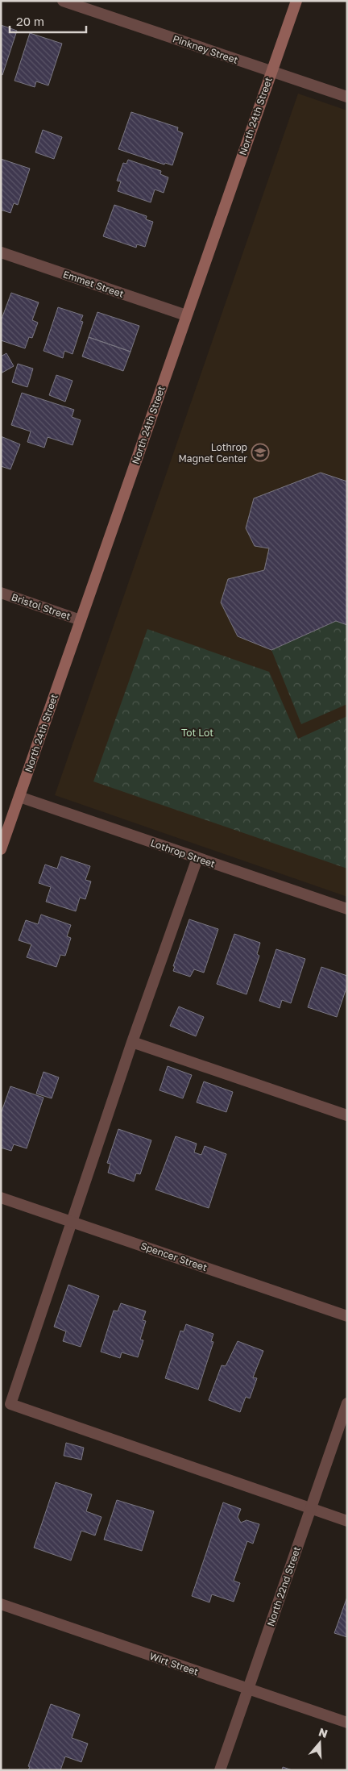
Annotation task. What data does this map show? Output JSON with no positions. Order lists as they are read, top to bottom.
{
  "streets": {
    "main road": ["North 24th Street"],
    "street": [
      "Pinkney Street",
      "Emmet Street",
      "Bristol Street",
      "Lothrop Street",
      "Spencer Street",
      "North 22nd Street",
      "Wirt Street"
    ]
  },
  "crossings": [
    ["Pinkney Street", "North 24th Street"],
    ["North 24th Street", "Emmet Street"],
    ["North 24th Street", "Bristol Street"],
    ["North 24th Street", "Lothrop Street"],
    ["North 22nd Street", "Wirt Street"]
  ],
  "parks": ["Tot Lot"],
  "places": {
    "school or university": ["Lothrop Magnet Center"]
  },
  "scale_bar": "20 m",
  "north": "top"
}
